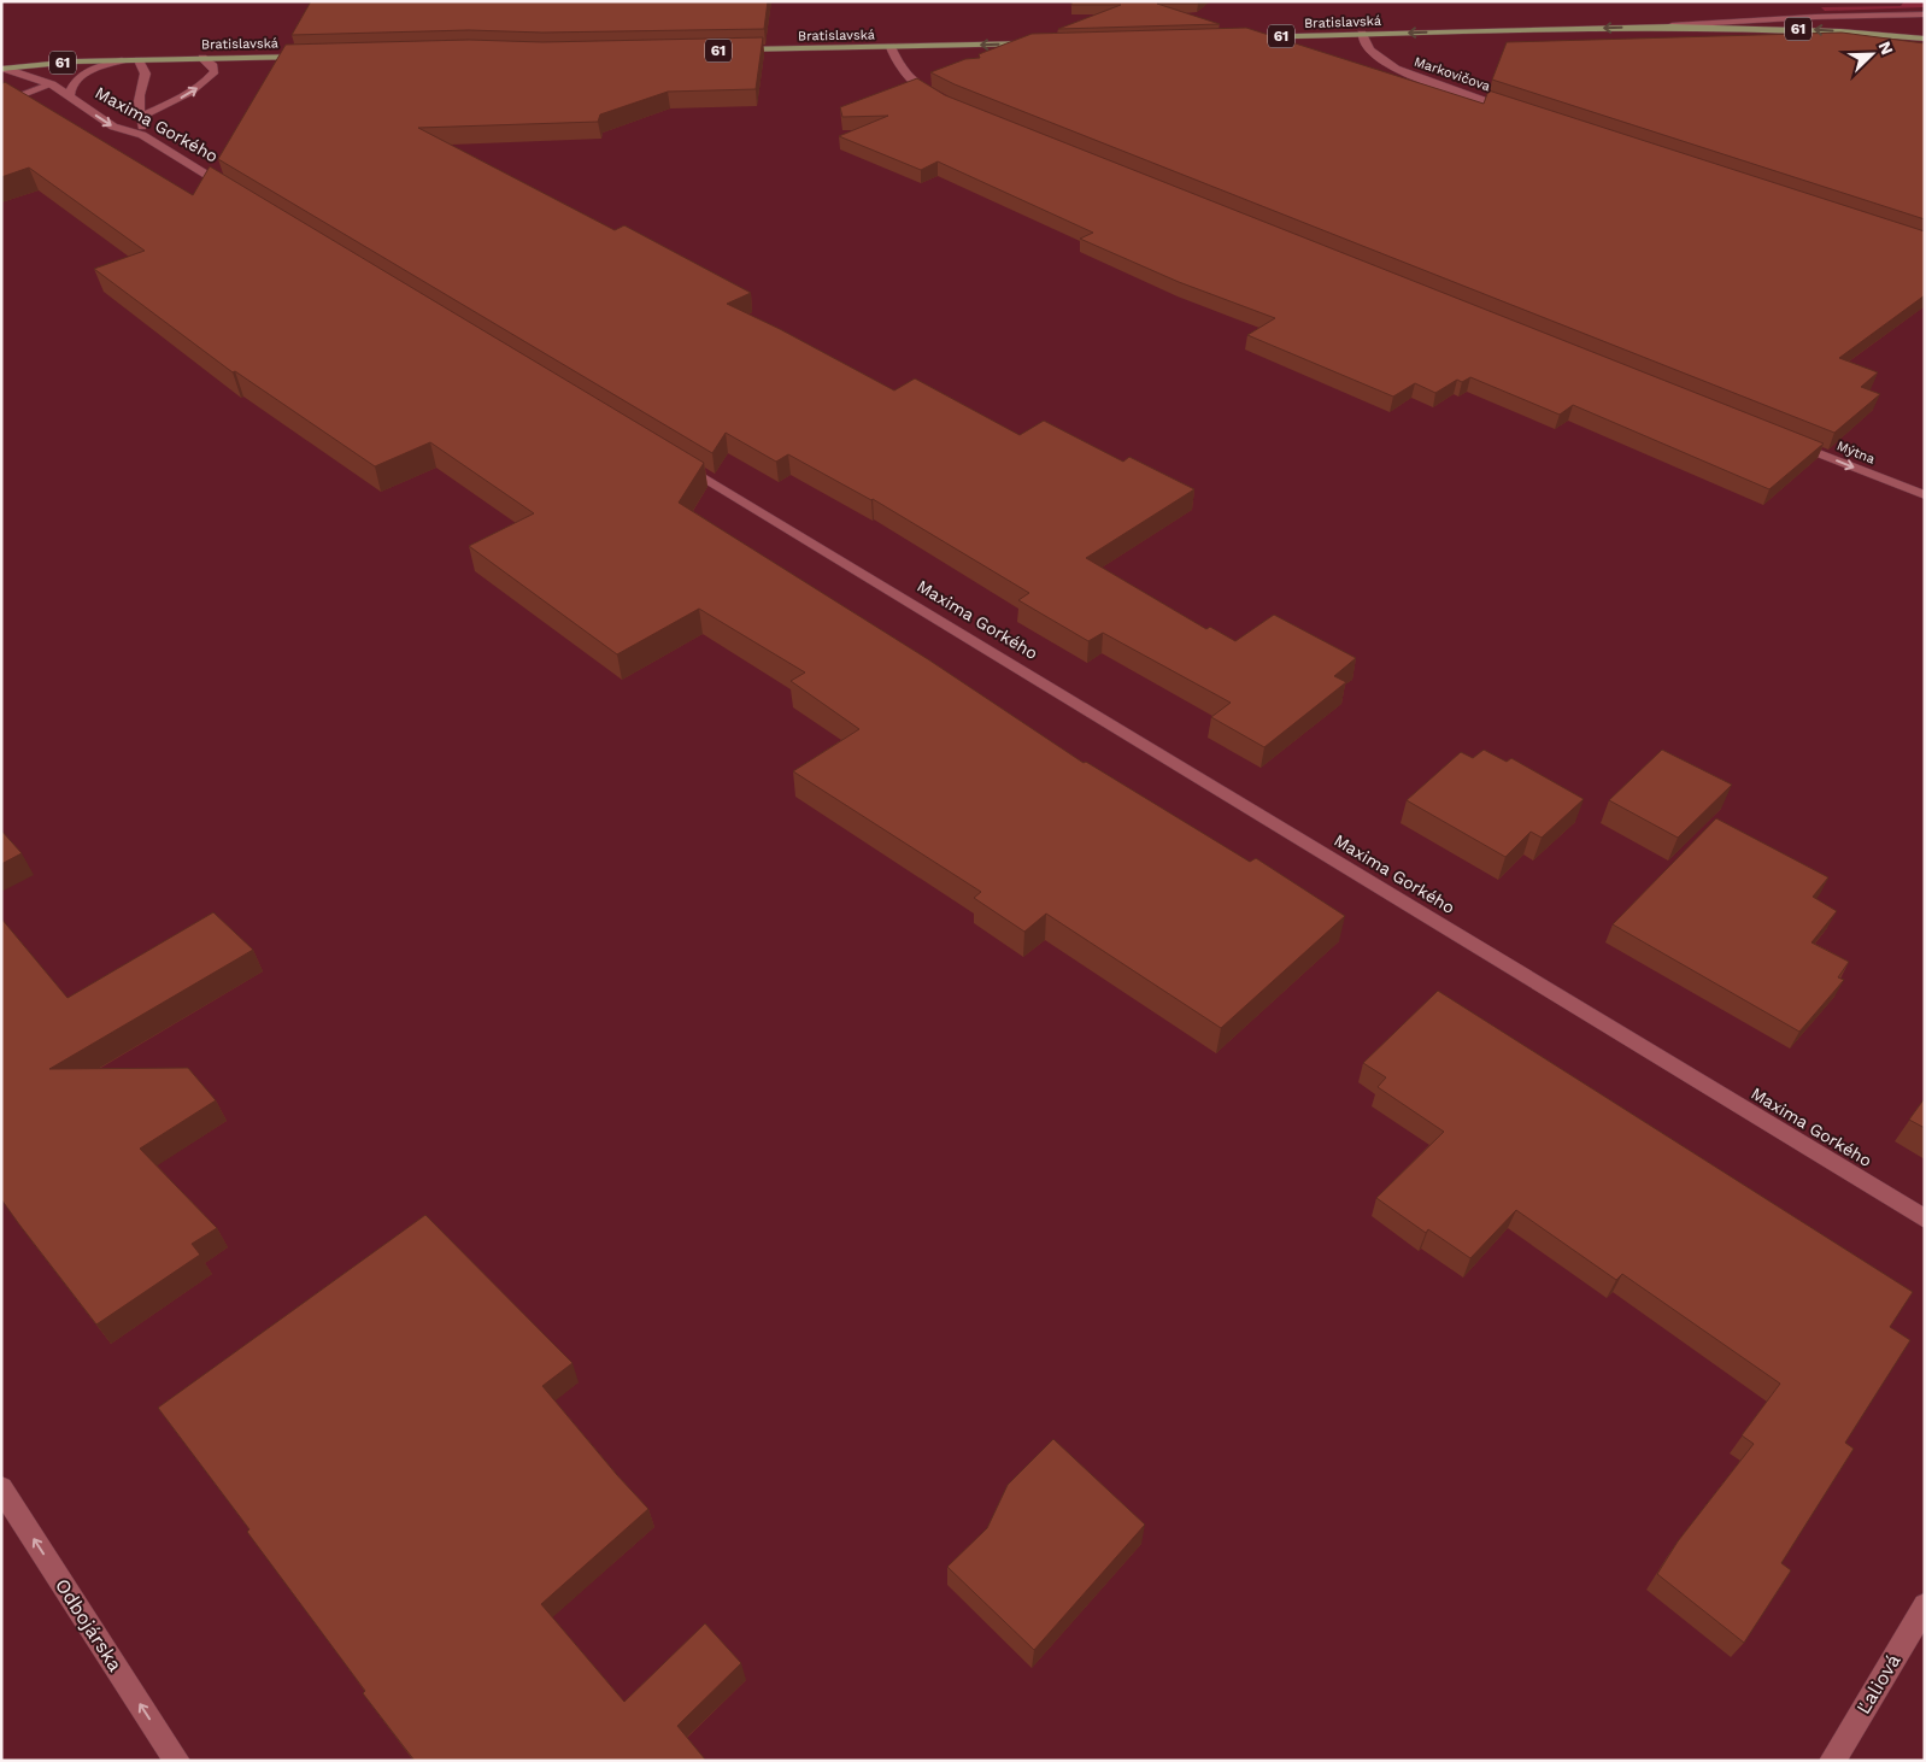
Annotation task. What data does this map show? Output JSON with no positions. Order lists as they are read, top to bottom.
{
  "streets": {
    "main road": ["Bratislavská", "61"],
    "street": [
      "Markovičova",
      "Maxima Gorkého",
      "Mýtna",
      "Odbojárska",
      "Ľaliová"
    ]
  },
  "crossings": [
    ["Bratislavská", "Markovičova"],
    ["Bratislavská", "Maxima Gorkého"]
  ],
  "one_way": ["Mýtna", "Odbojárska"],
  "north": "top right"
}
